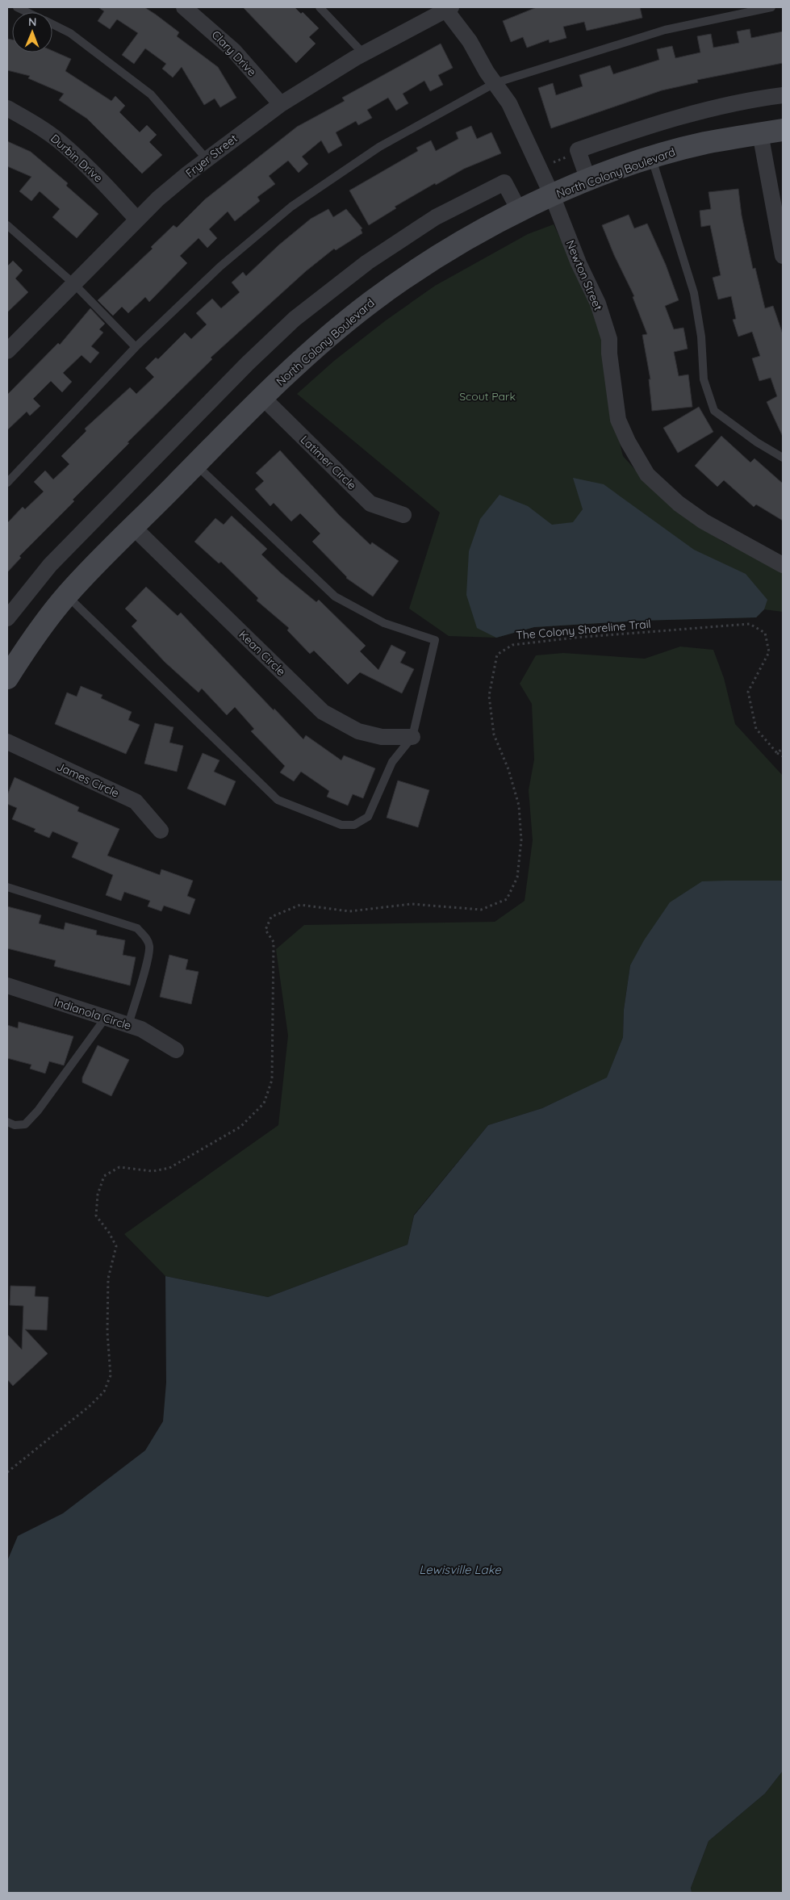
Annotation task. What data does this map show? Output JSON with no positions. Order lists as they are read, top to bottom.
{
  "streets": {
    "main road": ["North Colony Boulevard"],
    "street": [
      "Clary Drive",
      "Fryer Street",
      "Durbin Drive",
      "Newton Street",
      "Latimer Circle",
      "Kean Circle",
      "James Circle",
      "Indianola Circle"
    ],
    "path": ["The Colony Shoreline Trail"]
  },
  "crossings": [
    ["Clary Drive", "Fryer Street"],
    ["Fryer Street", "Durbin Drive"],
    ["Fryer Street", "Newton Street"],
    ["North Colony Boulevard", "Newton Street"],
    ["North Colony Boulevard", "Latimer Circle"],
    ["North Colony Boulevard", "Kean Circle"]
  ],
  "water": ["Lewisville Lake"],
  "parks": ["Scout Park"],
  "north": "top"
}
